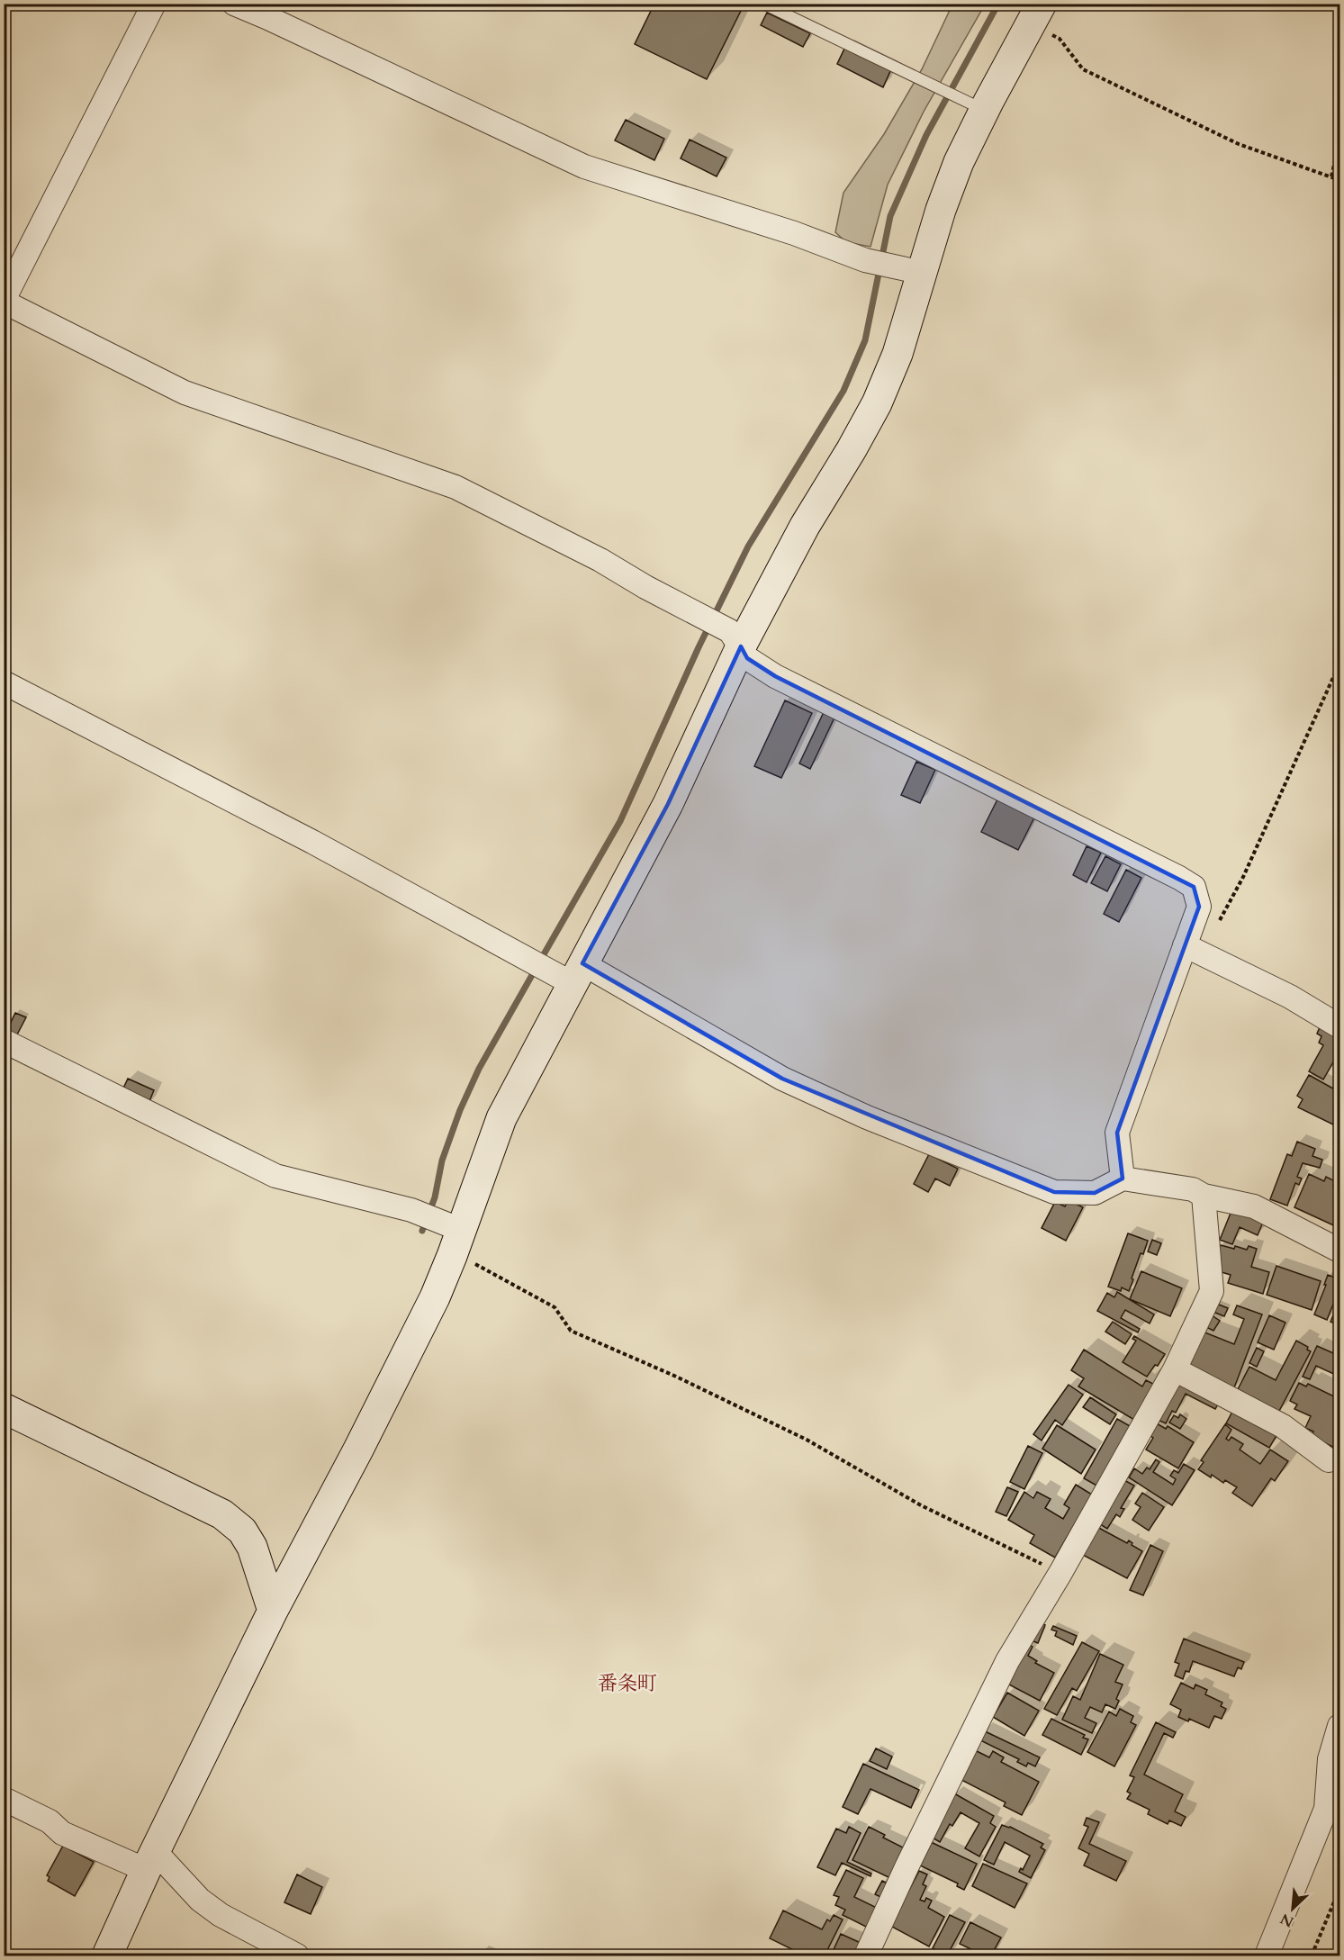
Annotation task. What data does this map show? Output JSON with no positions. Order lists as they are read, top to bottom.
{
  "districts": ["番条町"],
  "north": "bottom left"
}
